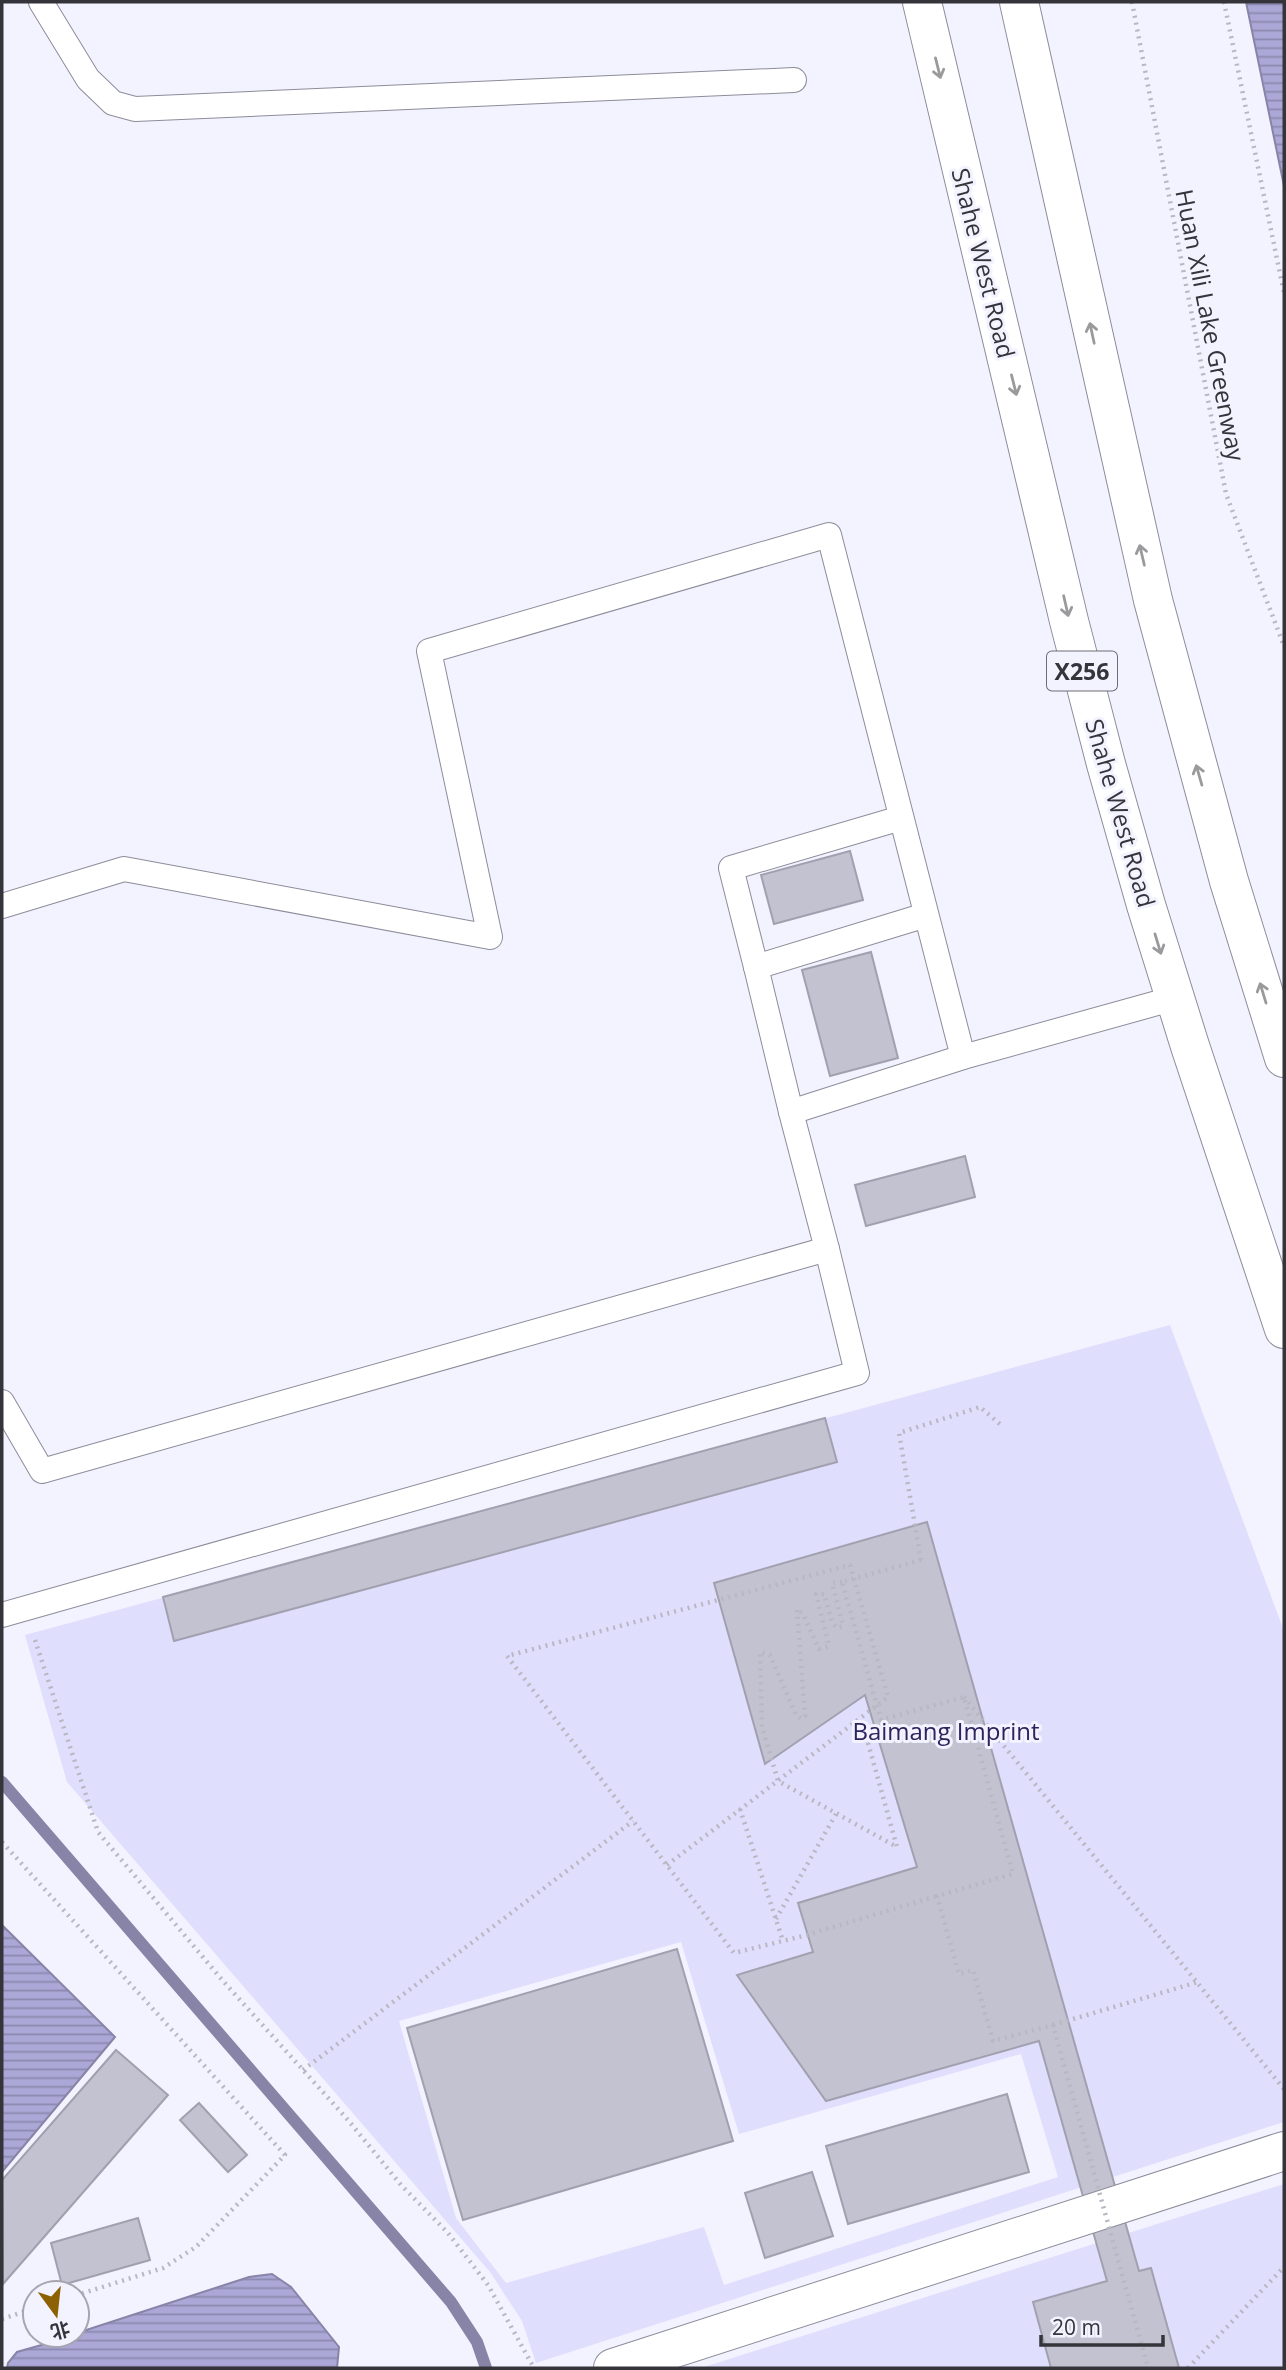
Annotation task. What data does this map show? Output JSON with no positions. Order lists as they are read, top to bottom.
{
  "streets": {
    "main road": ["Shahe West Road", "X256"],
    "path": ["Huan Xili Lake Greenway"]
  },
  "parks": ["Baimang Imprint"],
  "scale_bar": "20 m",
  "north": "bottom"
}
